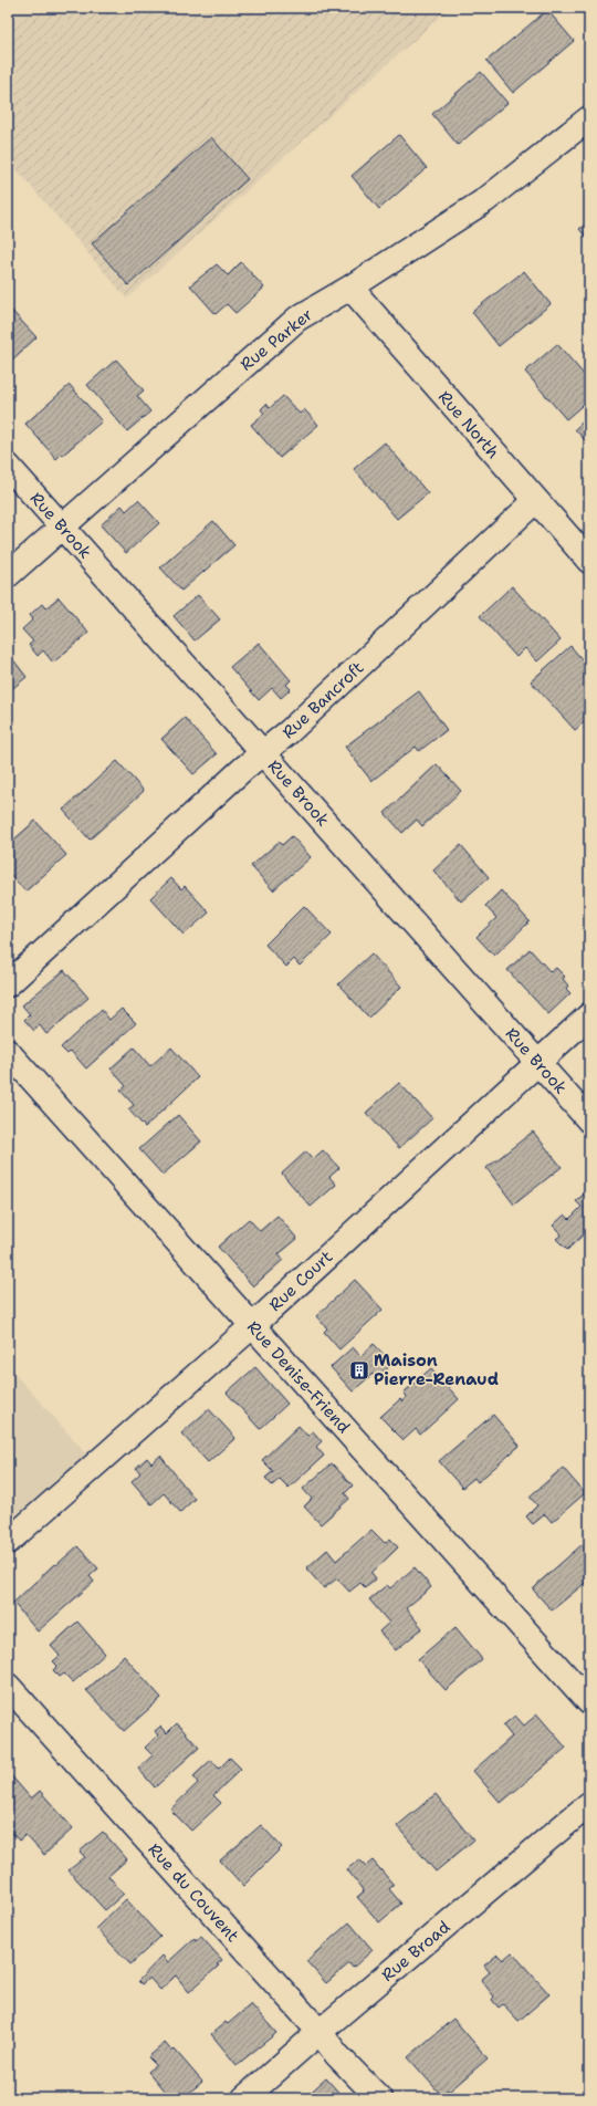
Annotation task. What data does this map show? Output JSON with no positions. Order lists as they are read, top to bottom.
{
  "streets": {
    "street": [
      "Rue Parker",
      "Rue North",
      "Rue Brook",
      "Rue Bancroft",
      "Rue Court",
      "Rue Denise-Friend",
      "Rue du Couvent",
      "Rue Broad"
    ]
  },
  "crossings": [
    ["Rue Parker", "Rue North"],
    ["Rue Parker", "Rue Brook"],
    ["Rue North", "Rue Bancroft"],
    ["Rue Brook", "Rue Bancroft"],
    ["Rue Brook", "Rue Court"],
    ["Rue Court", "Rue Denise-Friend"],
    ["Rue du Couvent", "Rue Broad"]
  ],
  "places": {
    "building": ["Maison Pierre-Renaud"]
  }
}
